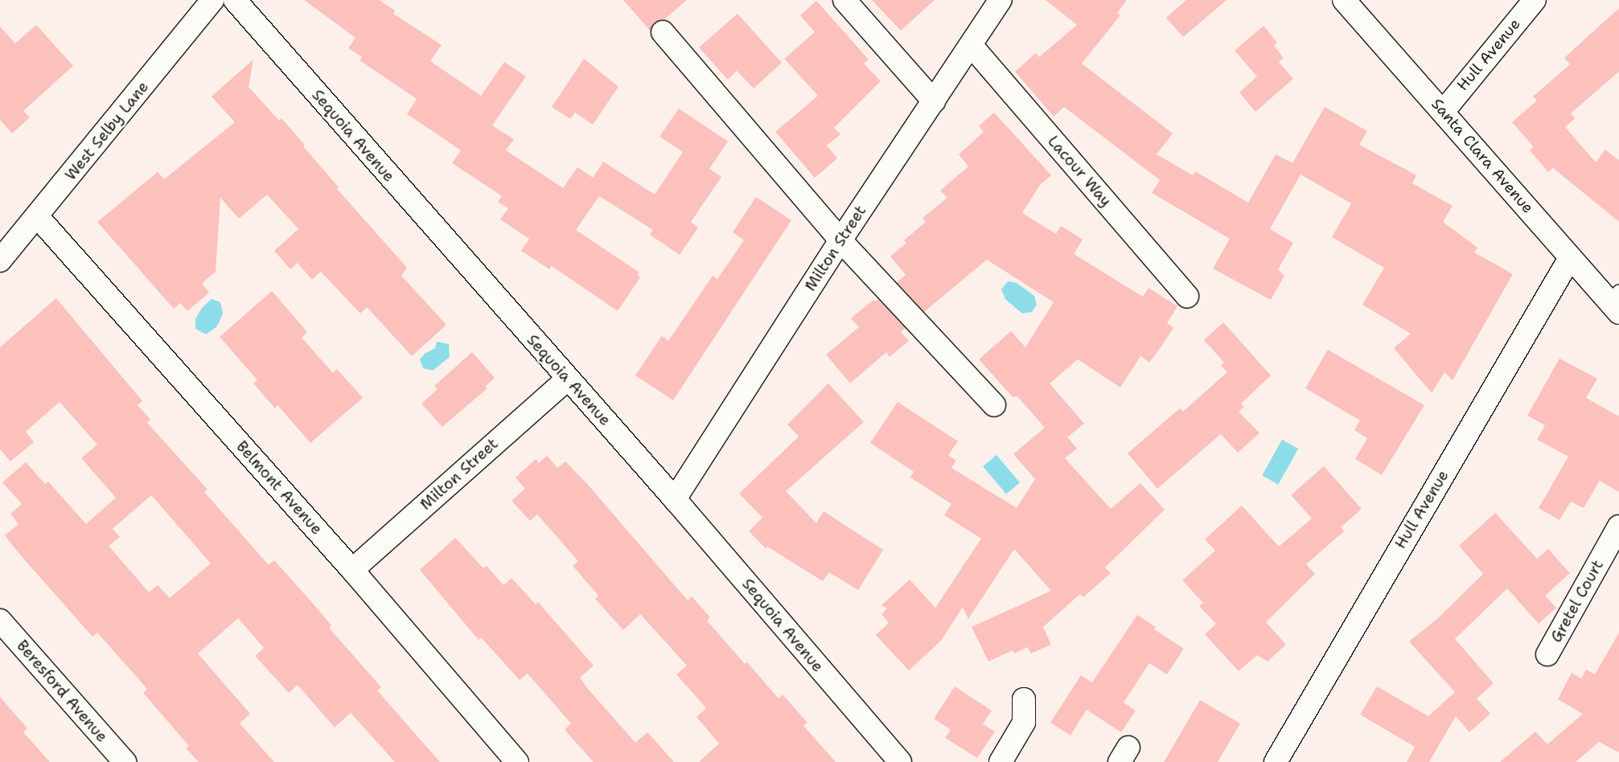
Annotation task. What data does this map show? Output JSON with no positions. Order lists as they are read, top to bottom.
{
  "streets": {
    "street": [
      "Hull Avenue",
      "West Selby Lane",
      "Sequoia Avenue",
      "Santa Clara Avenue",
      "Lacour Way",
      "Milton Street",
      "Belmont Avenue",
      "Gretel Court",
      "Beresford Avenue"
    ]
  },
  "crossings": [
    ["Hull Avenue", "Santa Clara Avenue"],
    ["West Selby Lane", "Belmont Avenue"],
    ["Sequoia Avenue", "Milton Street"],
    ["Lacour Way", "Milton Street"],
    ["Milton Street", "Belmont Avenue"]
  ]
}
